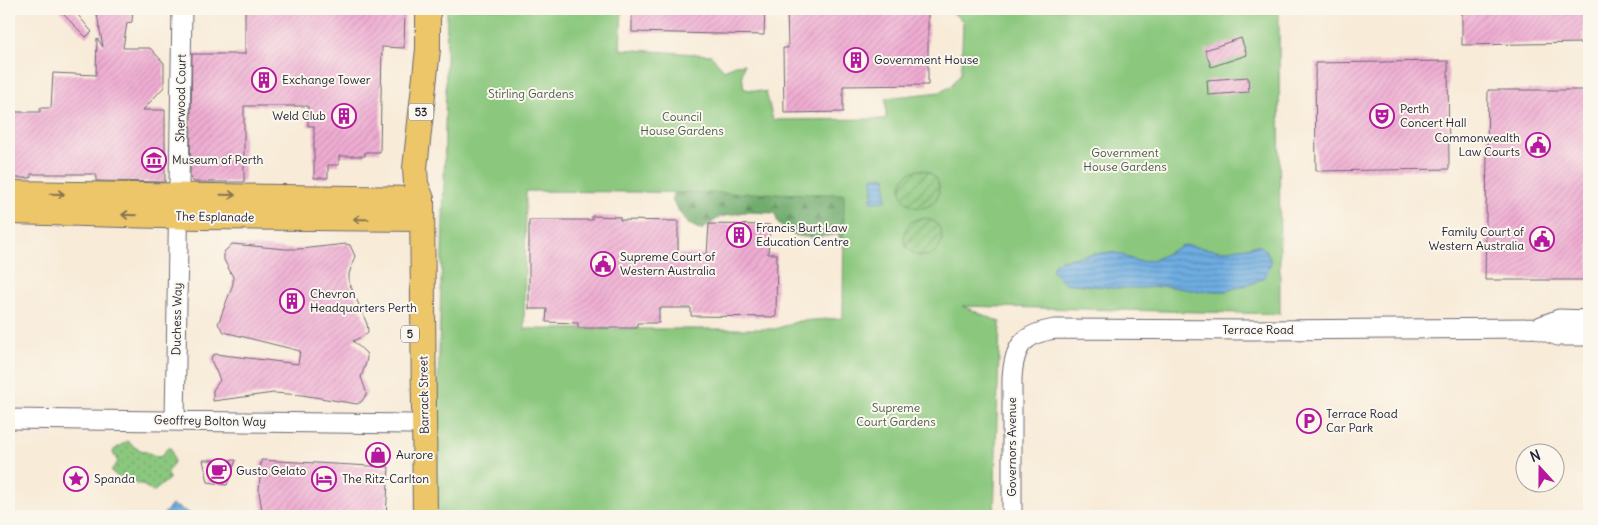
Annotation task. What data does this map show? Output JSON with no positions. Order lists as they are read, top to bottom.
{
  "streets": {
    "main road": [
      "53",
      "The Esplanade",
      "5",
      "Barrack Street"
    ],
    "street": [
      "Sherwood Court",
      "Duchess Way",
      "Terrace Road",
      "Geoffrey Bolton Way",
      "Governors Avenue"
    ]
  },
  "crossings": [
    ["Sherwood Court", "The Esplanade"],
    ["Sherwood Court", "Duchess Way"],
    ["The Esplanade", "Duchess Way"],
    ["The Esplanade", "Barrack Street"],
    ["Duchess Way", "Geoffrey Bolton Way"],
    ["Terrace Road", "Governors Avenue"],
    ["Barrack Street", "Geoffrey Bolton Way"]
  ],
  "parks": [
    "Stirling Gardens",
    "Council House Gardens",
    "Government House Gardens",
    "Supreme Court Gardens"
  ],
  "places": {
    "building": [
      "Government House",
      "Exchange Tower",
      "Weld Club",
      "Francis Burt Law Education Centre",
      "Chevron Headquarters Perth"
    ],
    "theatre": ["Perth Concert Hall"],
    "public building": ["Commonwealth Law Courts", "Family Court of Western Australia", "Supreme Court of Western Australia"],
    "museum": ["Museum of Perth"],
    "parking": ["Terrace Road Car Park"],
    "shop": ["Aurore"],
    "cafe": ["Gusto Gelato"],
    "place": ["Spanda"],
    "hotel": ["The Ritz-Carlton"]
  },
  "north": "top"
}
